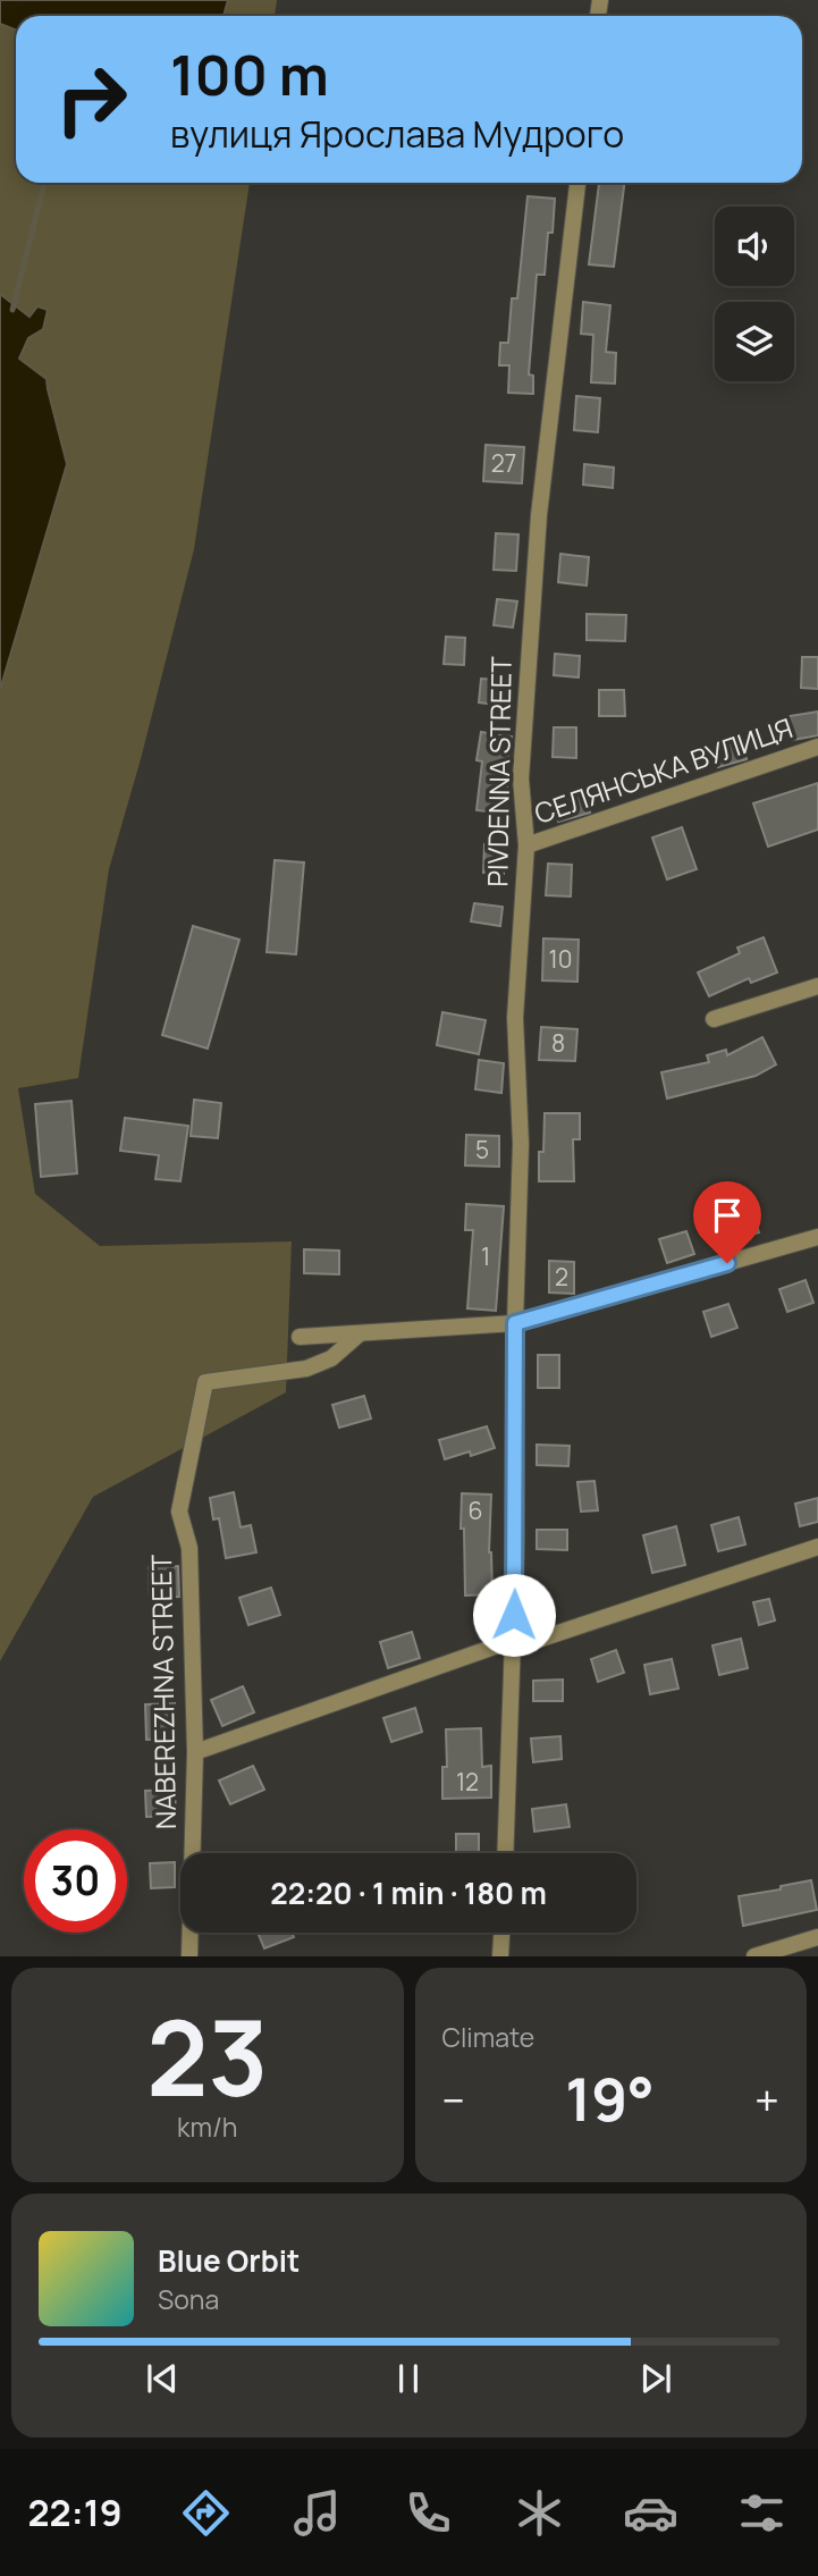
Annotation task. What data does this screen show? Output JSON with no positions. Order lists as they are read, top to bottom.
{
  "streets": {
    "street": ["PIVDENNA STREET", "СЕЛЯНСЬКА ВУЛИЦЯ", "NABEREZHNA STREET"]
  },
  "crossings": [
    ["PIVDENNA STREET", "СЕЛЯНСЬКА ВУЛИЦЯ"]
  ],
  "house_numbers": [
    "27",
    "10",
    "8",
    "5",
    "1",
    "2",
    "6",
    "12"
  ],
  "page": {
    "turn": ["100 m", "вулиця Ярослава Мудрого"],
    "limit": "30",
    "trip": "22:20 · 1 min · 180 m",
    "tile": [
      ["23", "km/h"],
      "Climate"
    ],
    "heat": ["−", "19°", "+"],
    "song": ["Blue Orbit", "Sona"],
    "tabs": "22:19"
  }
}
